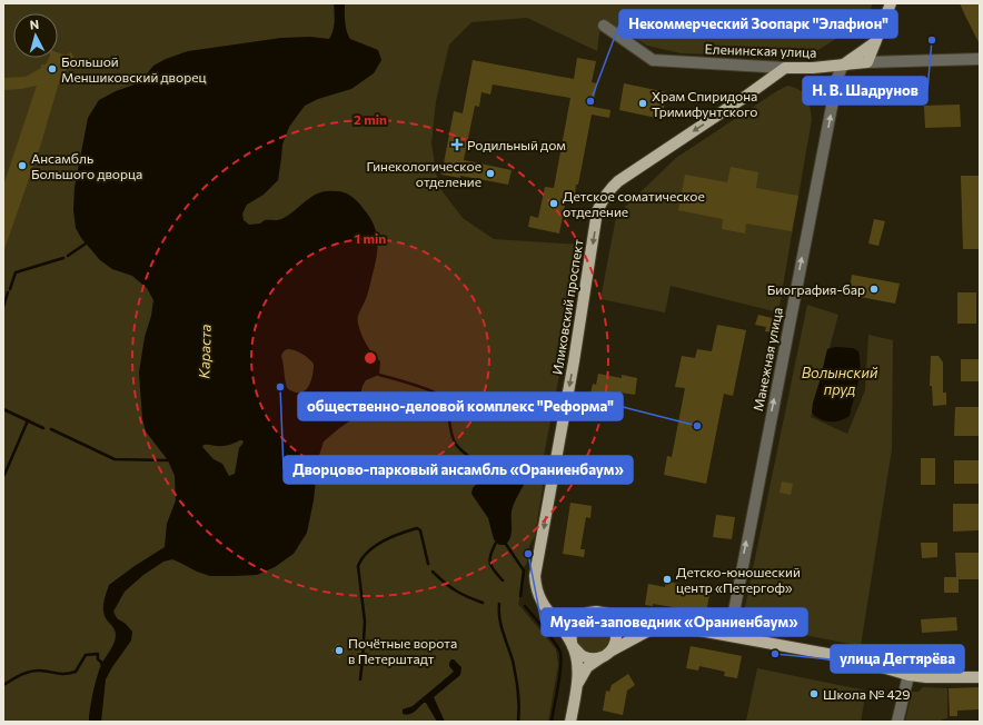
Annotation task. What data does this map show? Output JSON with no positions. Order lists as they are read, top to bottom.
{
  "streets": {
    "main road": ["Еленинская улица", "Иликовский проспект"],
    "street": ["Манежная улица"]
  },
  "crossings": [
    ["Еленинская улица", "Иликовский проспект"],
    ["Еленинская улица", "Манежная улица"]
  ],
  "one_way": ["Иликовский проспект", "Манежная улица"],
  "water": ["Караста", "Волынский пруд"],
  "places": {
    "other": [
      "Н. В. Шадрунов",
      "Большой Меншиковский дворец",
      "Некоммерческий Зоопарк \"Элафион\"",
      "Храм Спиридона Тримифунтского",
      "Ансамбль Большого дворца",
      "Гинекологическое отделение",
      "Детское соматическое отделение",
      "Биография-бар",
      "Дворцово-парковый ансамбль «Ораниенбаум»",
      "oбщеcтвенно-деловoй кoмплeкc \"Peфoрма\"",
      "Музей-заповедник «Ораниенбаум»",
      "Детско-юношеский центр «Петергоф»",
      "Почётные ворота в Петерштадт",
      "улица Дегтярёва",
      "Школа № 429"
    ],
    "health": ["Родильный дом"]
  },
  "north": "top",
  "rings": ["2 min", "1 min"]
}
